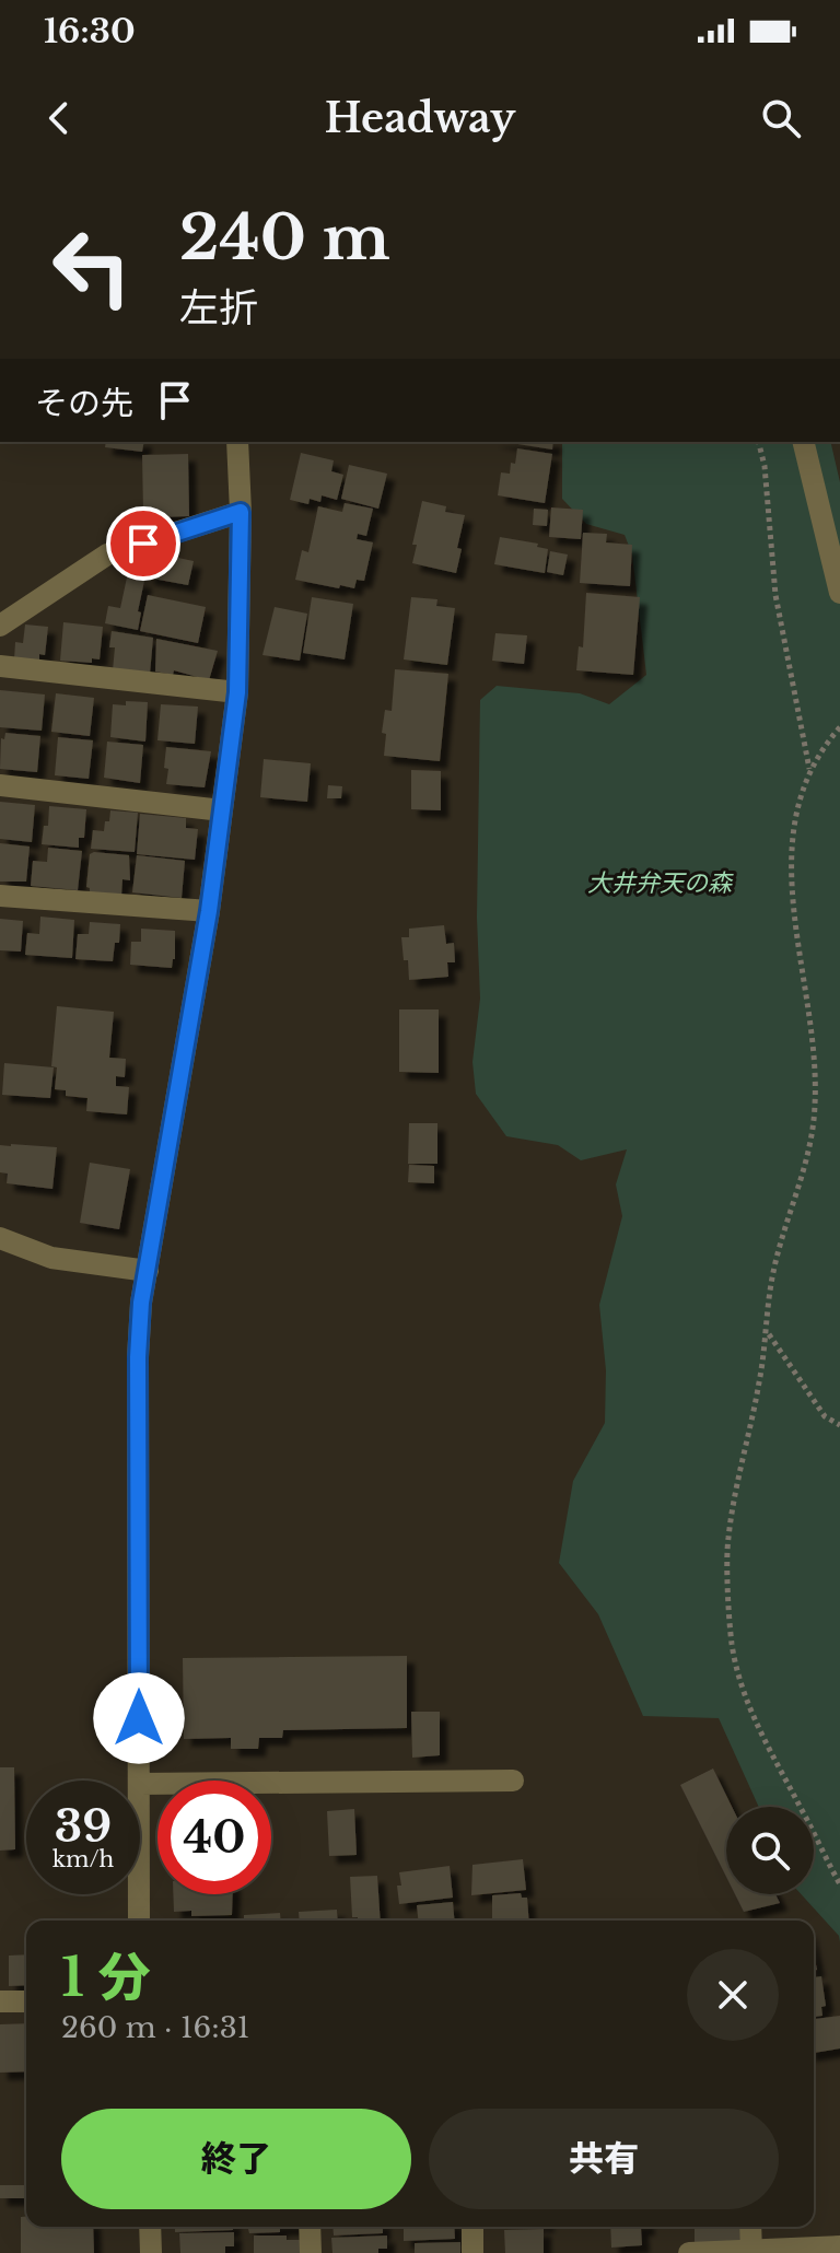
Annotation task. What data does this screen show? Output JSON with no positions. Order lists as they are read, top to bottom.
{
  "parks": ["大井弁天の森"],
  "page": {
    "status": "16:30",
    "header": "Headway",
    "turn": ["240 m", "左折"],
    "then": "その先",
    "speed": "39 km/h",
    "limit": "40",
    "heading": ["1 分", "260 m · 16:31"],
    "buttons": ["終了", "共有"]
  }
}
